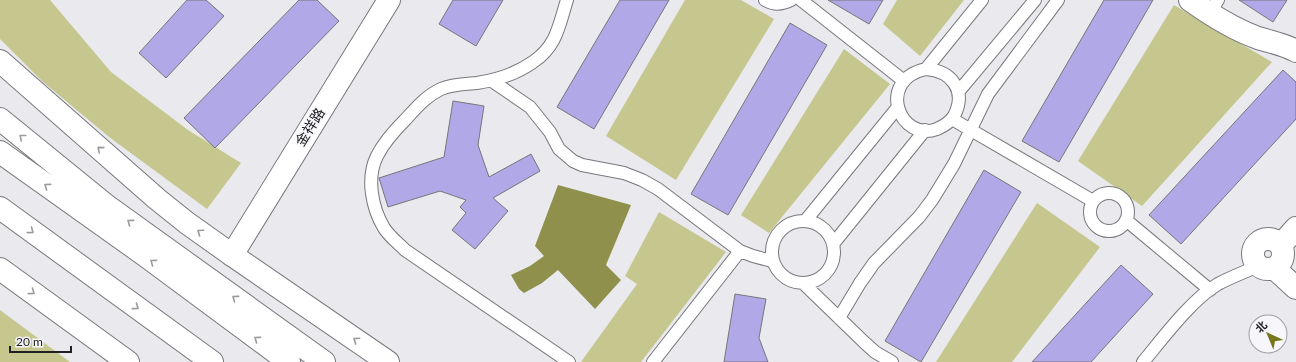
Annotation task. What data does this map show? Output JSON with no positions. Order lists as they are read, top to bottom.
{
  "streets": {
    "main road": ["金祥路"]
  },
  "scale_bar": "20 m",
  "north": "top left"
}
